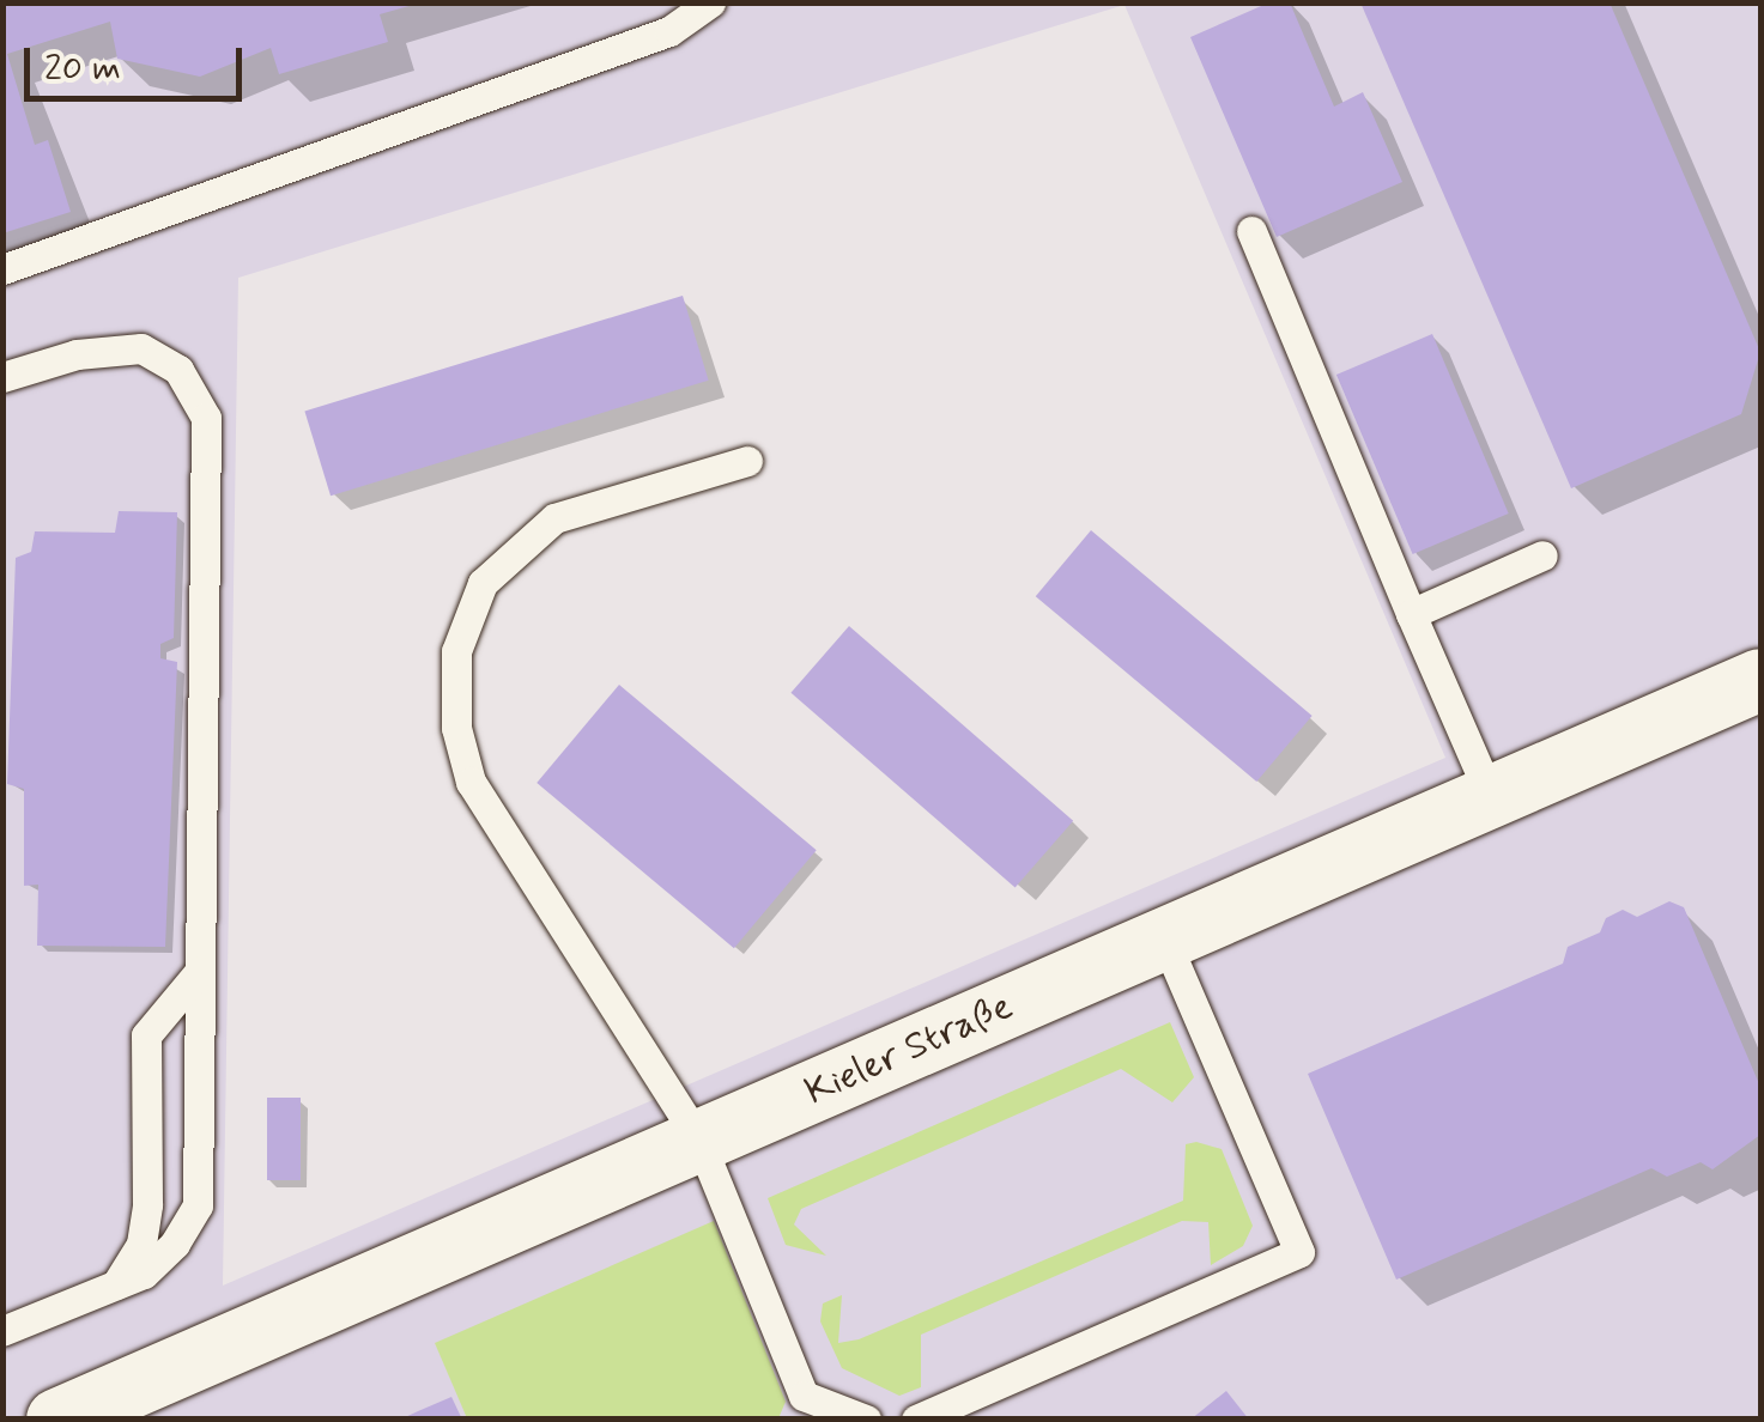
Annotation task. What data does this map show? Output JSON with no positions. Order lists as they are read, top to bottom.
{
  "streets": {
    "street": ["Kieler Straße"]
  },
  "scale_bar": "20 m"
}
